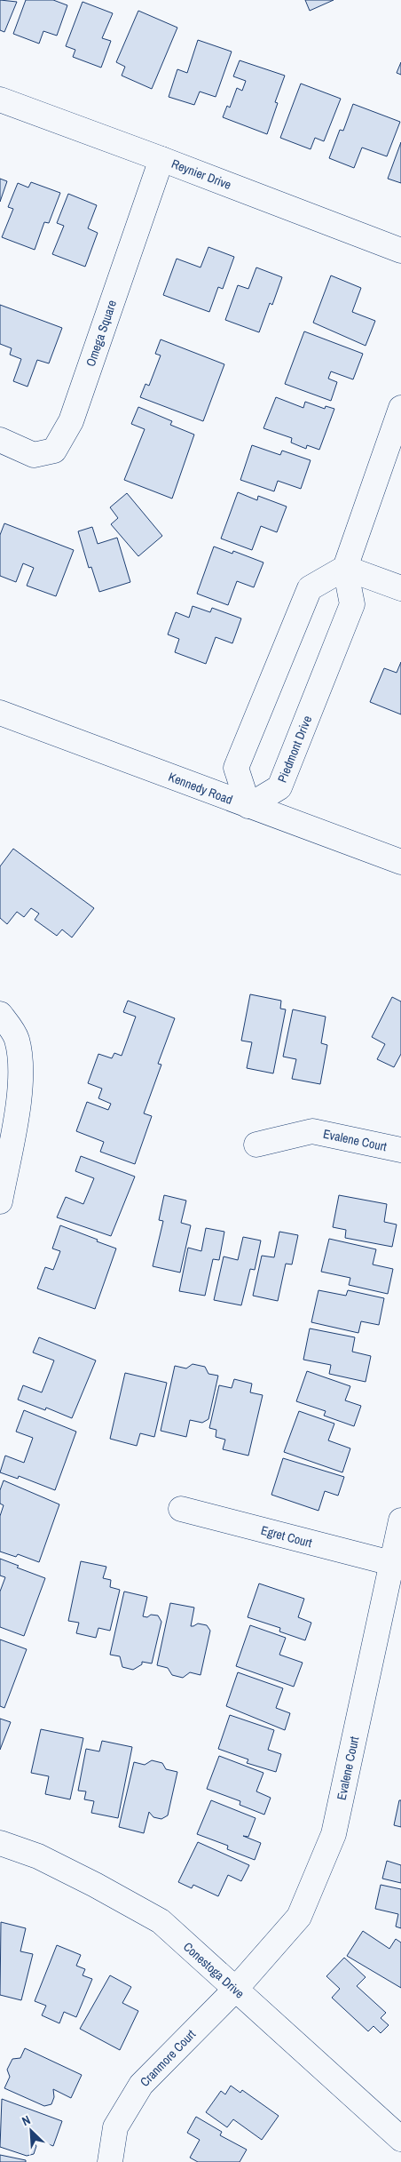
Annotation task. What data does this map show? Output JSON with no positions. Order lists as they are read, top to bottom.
{
  "streets": {
    "street": [
      "Reynier Drive",
      "Omega Square",
      "Piedmont Drive",
      "Kennedy Road",
      "Evalene Court",
      "Egret Court",
      "Conestoga Drive",
      "Cranmore Court"
    ]
  },
  "crossings": [
    ["Reynier Drive", "Omega Square"],
    ["Piedmont Drive", "Kennedy Road"],
    ["Evalene Court", "Egret Court"],
    ["Evalene Court", "Conestoga Drive"],
    ["Evalene Court", "Cranmore Court"],
    ["Conestoga Drive", "Cranmore Court"]
  ],
  "north": "top left"
}
